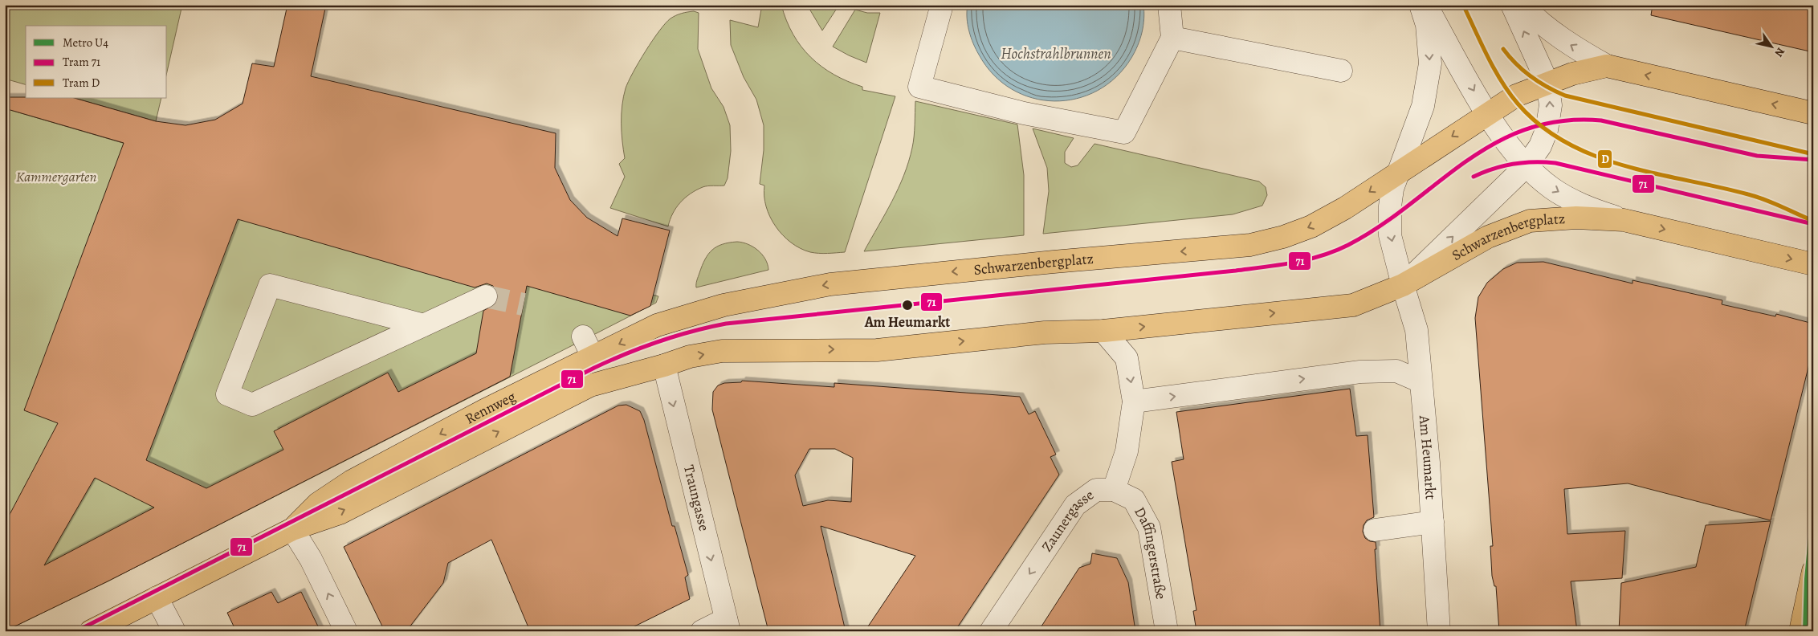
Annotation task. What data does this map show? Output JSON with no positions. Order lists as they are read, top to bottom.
{
  "streets": {
    "main road": ["Schwarzenbergplatz", "Rennweg"],
    "street": [
      "Am Heumarkt",
      "Traungasse",
      "Zaunergasse",
      "Daffingerstraße"
    ]
  },
  "crossings": [
    ["Schwarzenbergplatz", "Rennweg"],
    ["Schwarzenbergplatz", "Am Heumarkt"],
    ["Schwarzenbergplatz", "Traungasse"],
    ["Schwarzenbergplatz", "Zaunergasse"],
    ["Rennweg", "Traungasse"],
    ["Zaunergasse", "Daffingerstraße"]
  ],
  "one_way": ["Traungasse", "Zaunergasse"],
  "water": ["Hochstrahlbrunnen"],
  "parks": ["Kammergarten"],
  "places": ["Am Heumarkt"],
  "lines": ["tram line D", "tram line 71", "metro line U4"],
  "legend": ["Metro U4", "Tram 71", "Tram D"],
  "north": "bottom right"
}
